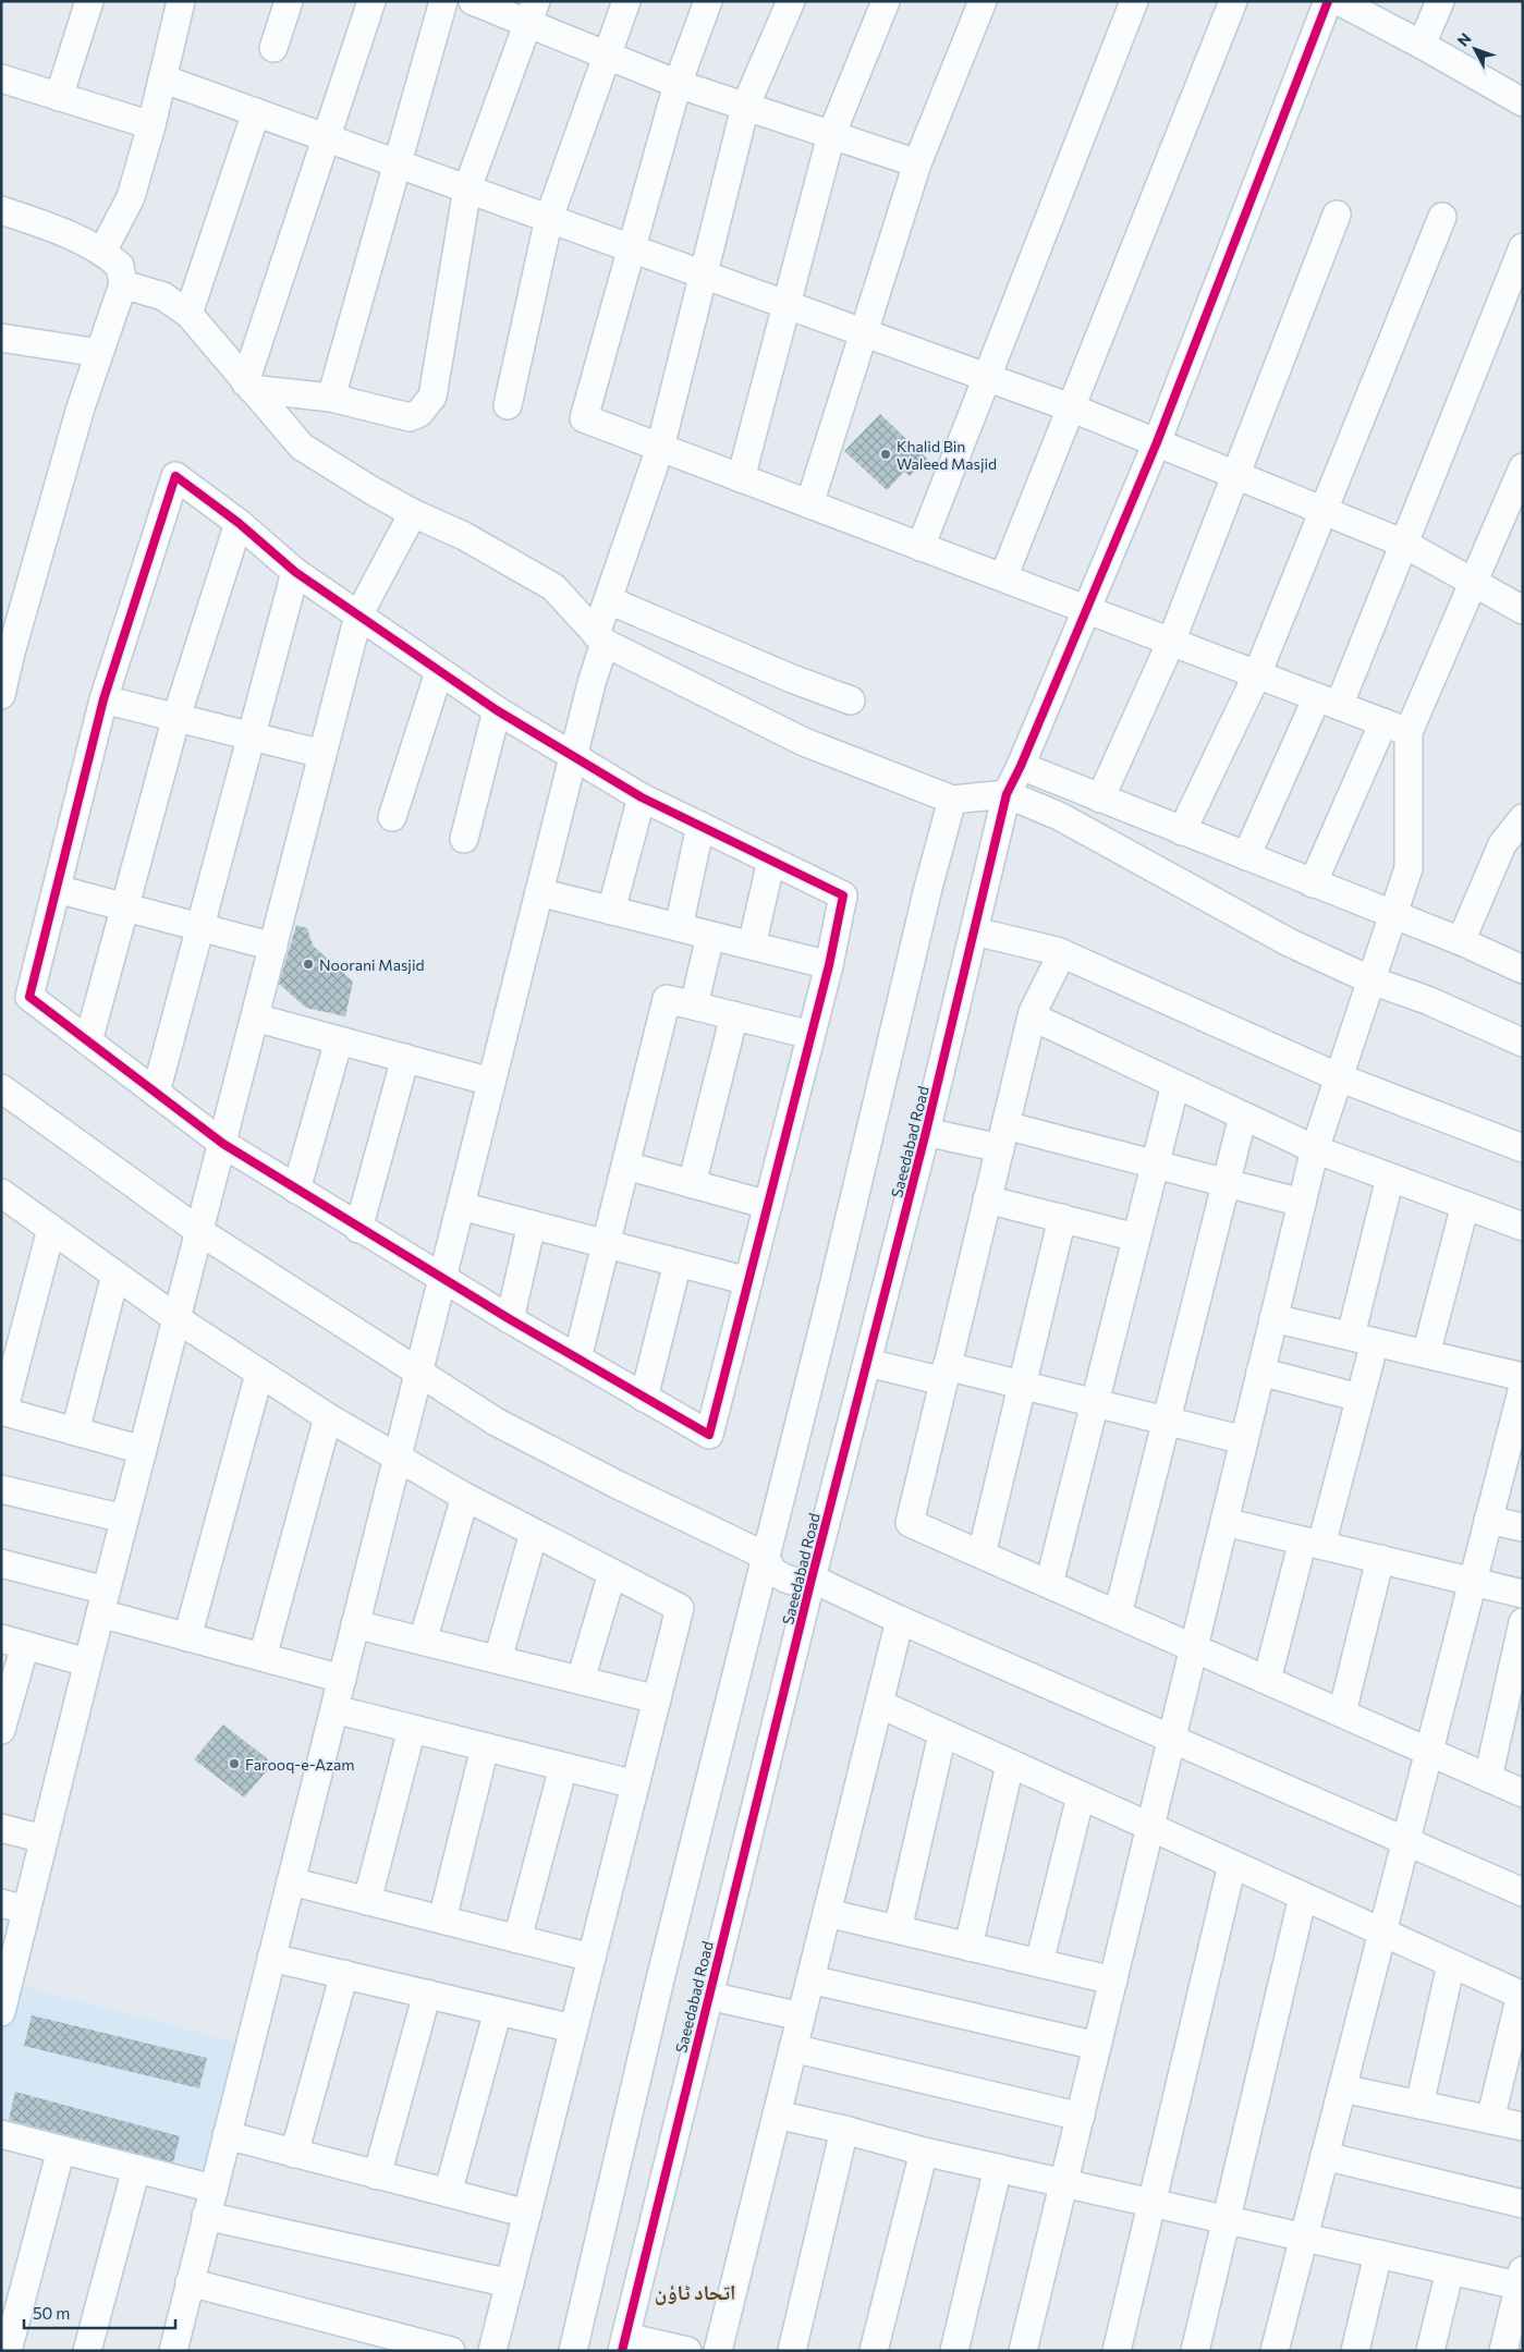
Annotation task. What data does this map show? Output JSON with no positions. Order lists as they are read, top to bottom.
{
  "streets": {
    "street": ["Saeedabad Road"]
  },
  "districts": ["اتحاد ٹاؤن"],
  "places": ["Khalid Bin Waleed Masjid", "Noorani Masjid", "Farooq-e-Azam"],
  "scale_bar": "50 m",
  "north": "top left"
}
